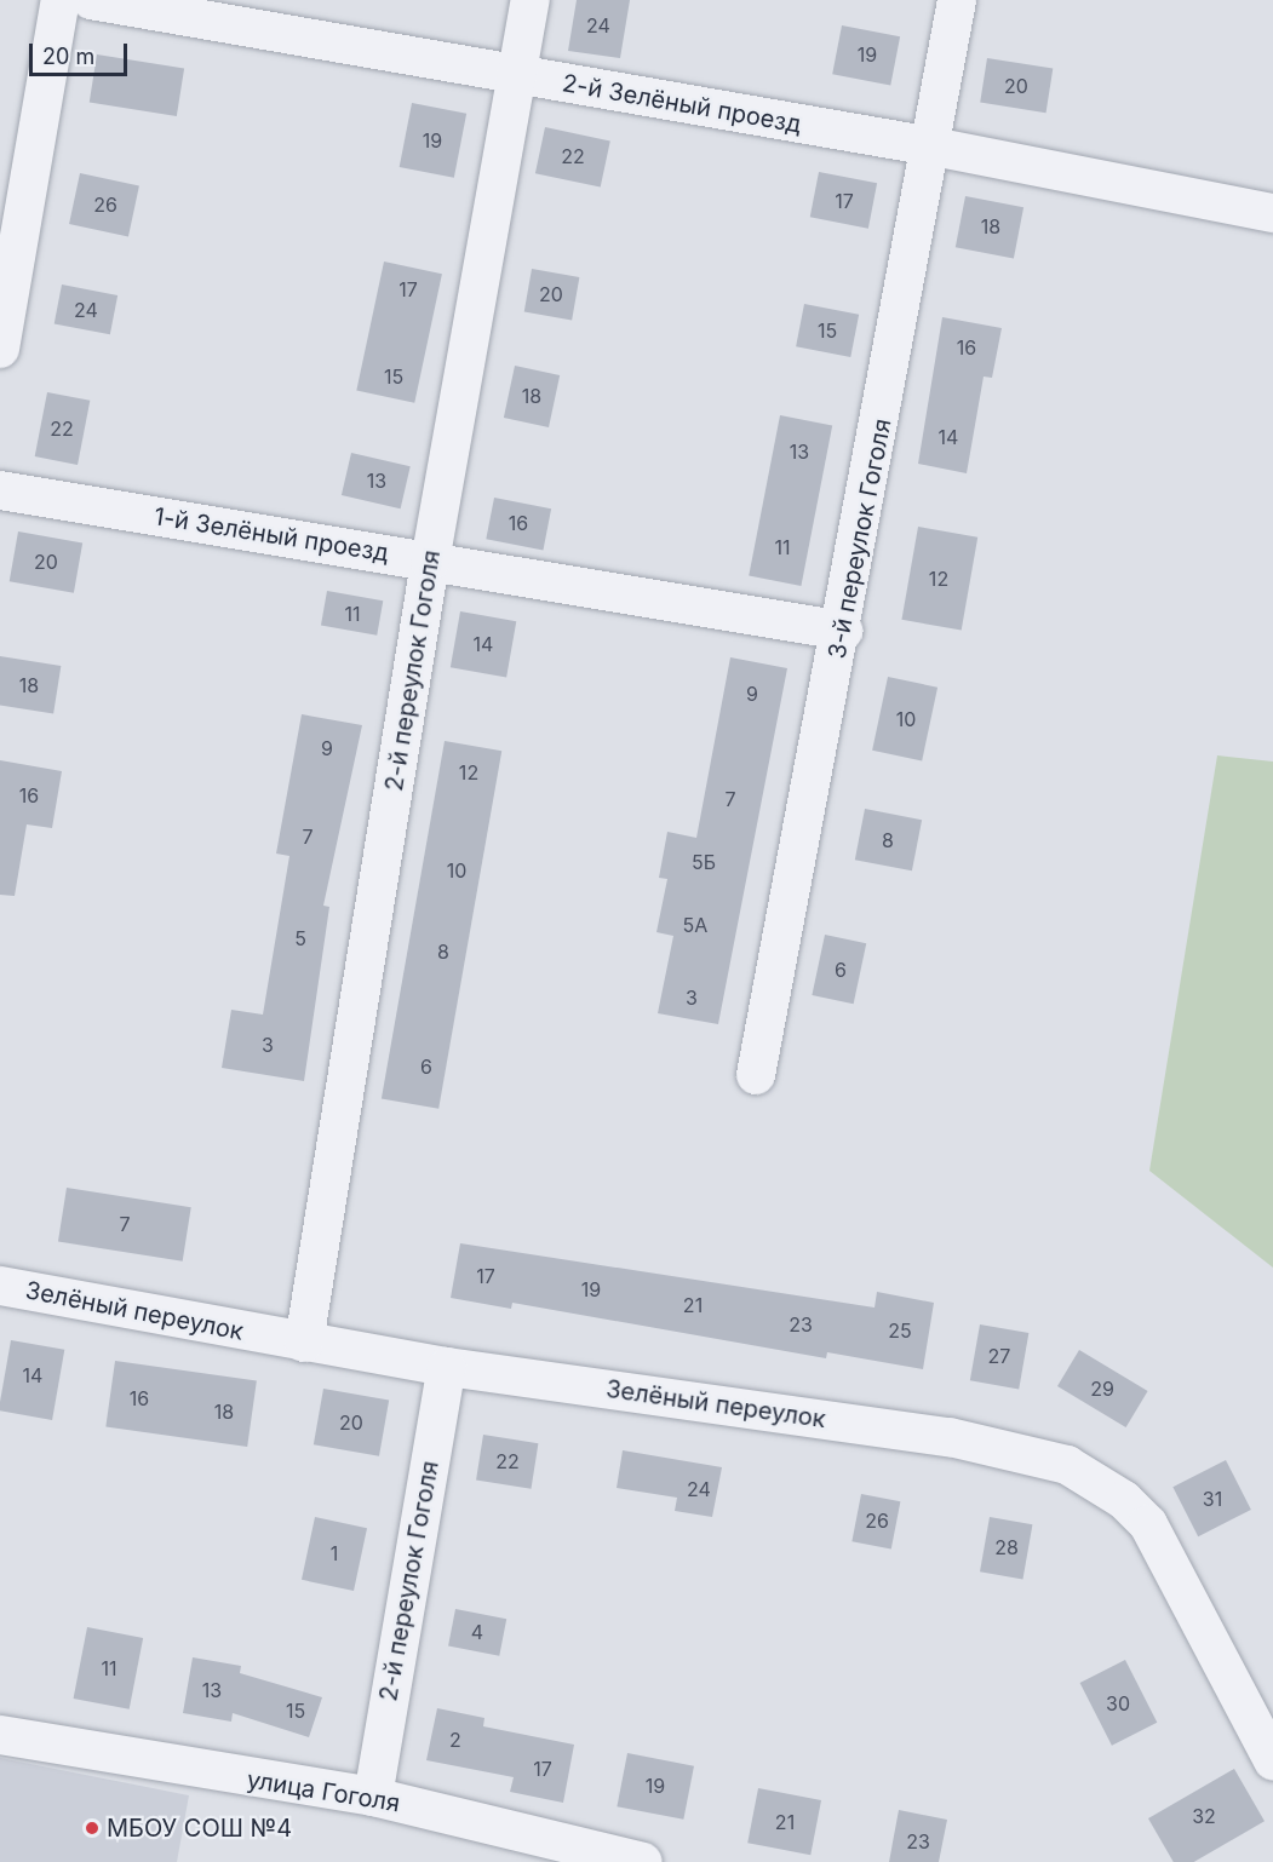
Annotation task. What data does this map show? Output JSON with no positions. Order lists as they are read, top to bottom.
{
  "streets": {
    "street": [
      "2-й Зелёный проезд",
      "1-й Зелёный проезд",
      "3-й переулок Гоголя",
      "2-й переулок Гоголя",
      "Зелёный переулок",
      "улица Гоголя"
    ]
  },
  "crossings": [
    ["2-й Зелёный проезд", "3-й переулок Гоголя"],
    ["2-й Зелёный проезд", "2-й переулок Гоголя"],
    ["1-й Зелёный проезд", "3-й переулок Гоголя"],
    ["1-й Зелёный проезд", "2-й переулок Гоголя"],
    ["2-й переулок Гоголя", "Зелёный переулок"],
    ["2-й переулок Гоголя", "улица Гоголя"]
  ],
  "places": ["МБОУ СОШ №4"],
  "house_numbers": [
    "24",
    "19",
    "20",
    "19",
    "22",
    "17",
    "26",
    "18",
    "17",
    "20",
    "24",
    "15",
    "16",
    "15",
    "18",
    "22",
    "14",
    "13",
    "13",
    "16",
    "11",
    "20",
    "12",
    "11",
    "14",
    "18",
    "9",
    "10",
    "9",
    "12",
    "16",
    "7",
    "7",
    "8",
    "5Б",
    "10",
    "5А",
    "5",
    "8",
    "6",
    "3",
    "3",
    "6",
    "7",
    "17",
    "19",
    "21",
    "23",
    "25",
    "27",
    "14",
    "29",
    "16",
    "18",
    "20",
    "22",
    "24",
    "31",
    "26",
    "28",
    "1",
    "4",
    "11",
    "13",
    "30",
    "15",
    "2",
    "17",
    "19",
    "32",
    "21",
    "23"
  ],
  "scale_bar": "20 m"
}
